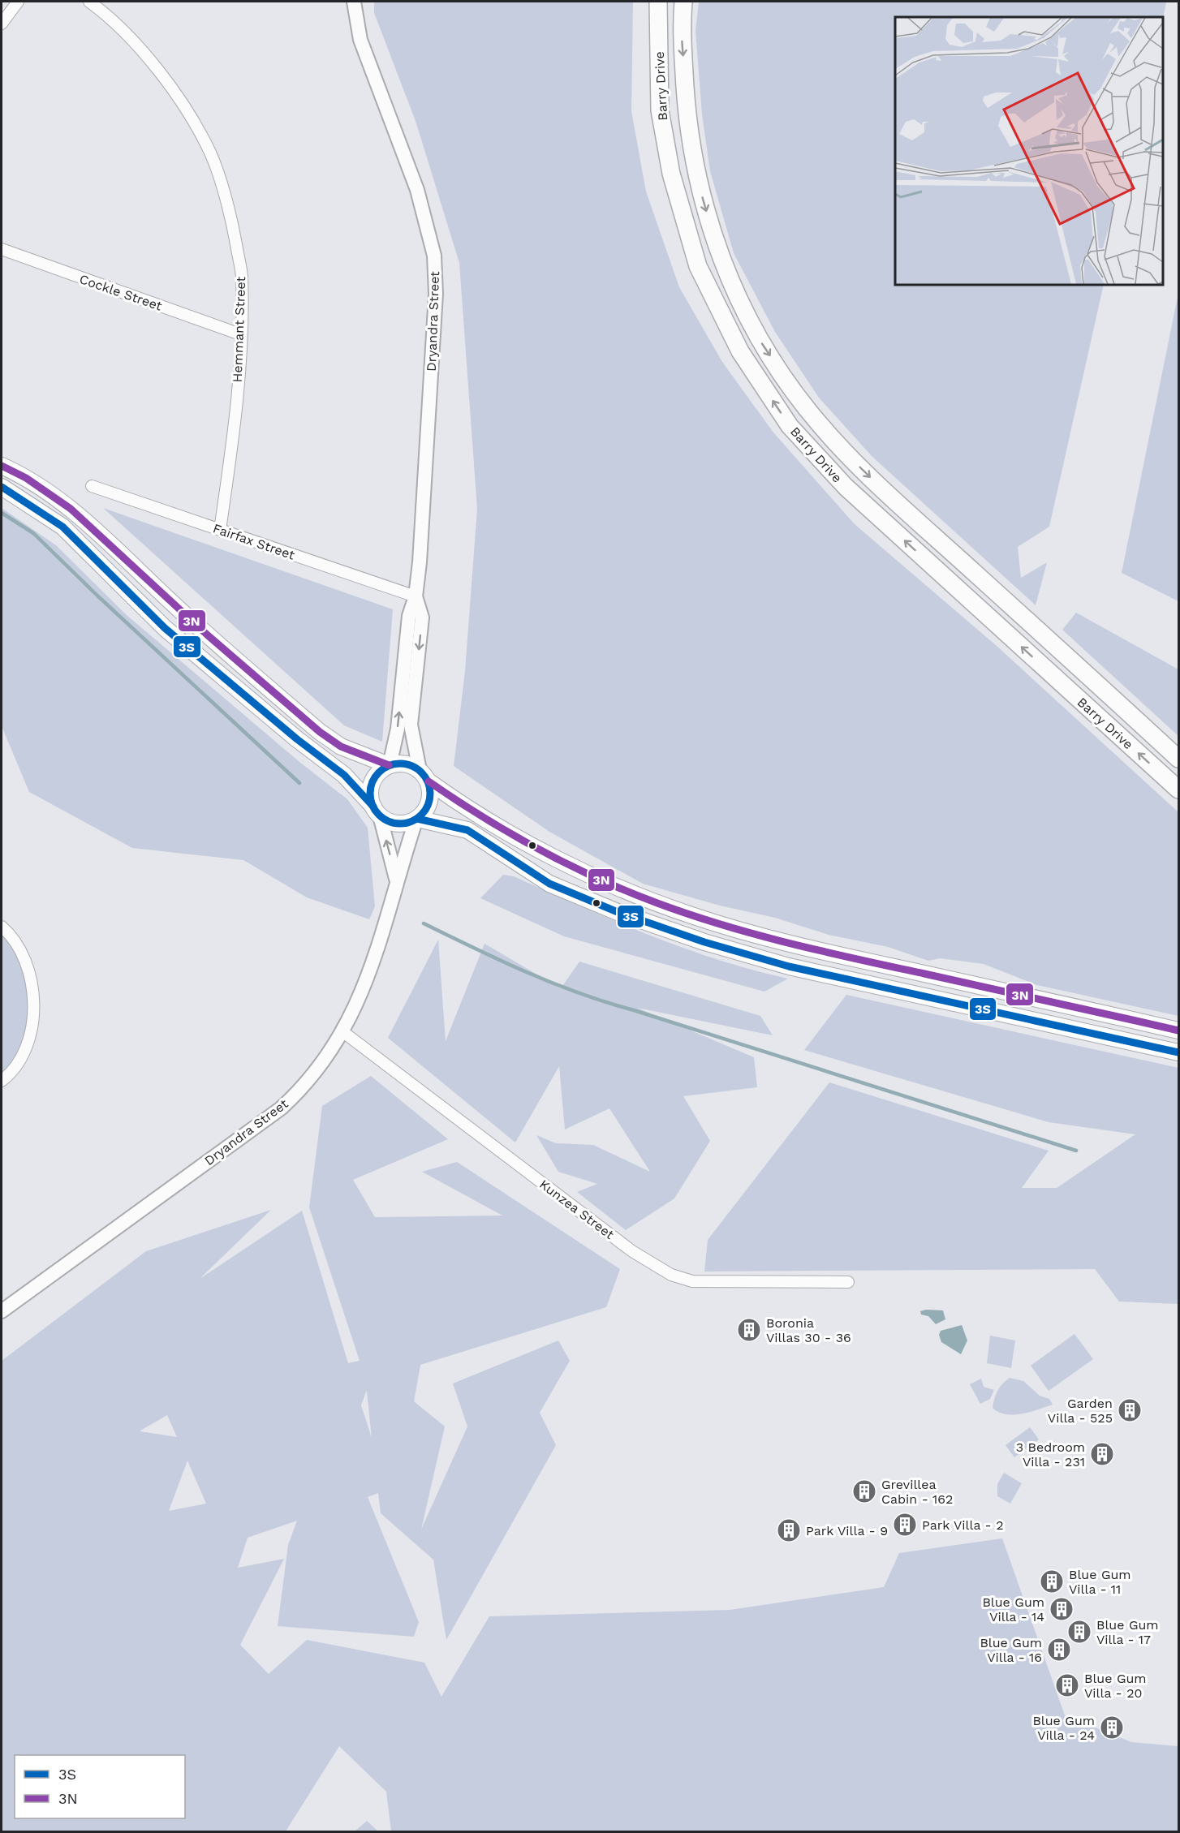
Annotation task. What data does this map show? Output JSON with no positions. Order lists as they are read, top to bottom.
{
  "streets": {
    "main road": ["Barry Drive"],
    "street": [
      "Cockle Street",
      "Dryandra Street",
      "Hemmant Street",
      "Fairfax Street",
      "Kunzea Street"
    ]
  },
  "crossings": [
    ["Cockle Street", "Hemmant Street"],
    ["Dryandra Street", "Fairfax Street"],
    ["Dryandra Street", "Kunzea Street"],
    ["Hemmant Street", "Fairfax Street"]
  ],
  "places": {
    "building": [
      "Boronia Villas 30 - 36",
      "Garden Villa - 525",
      "3 Bedroom Villa - 231",
      "Grevillea Cabin - 162",
      "Park Villa - 2",
      "Park Villa - 9",
      "Blue Gum Villa - 11",
      "Blue Gum Villa - 14",
      "Blue Gum Villa - 17",
      "Blue Gum Villa - 16",
      "Blue Gum Villa - 20",
      "Blue Gum Villa - 24"
    ]
  },
  "lines": ["transit line 3N", "transit line 3S"],
  "legend": ["3S", "3N"]
}
